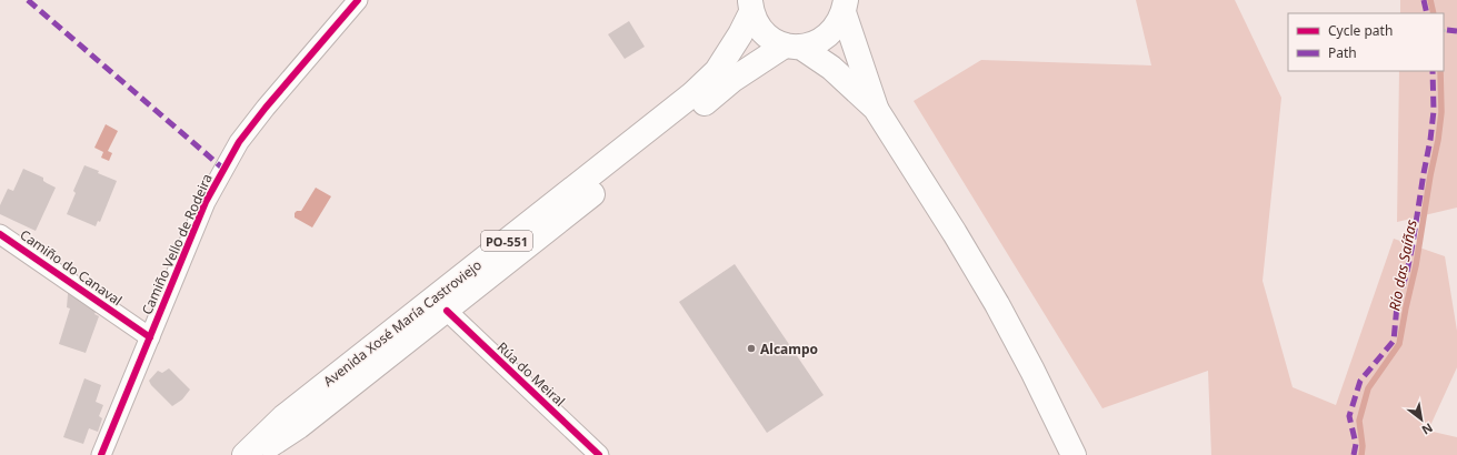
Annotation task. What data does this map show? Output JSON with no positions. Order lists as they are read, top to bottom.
{
  "streets": {
    "main road": ["PO-551", "Avenida Xosé María Castroviejo"],
    "street": ["Camiño Vello de Rodeira", "Camiño do Canaval", "Rúa do Meiral"]
  },
  "crossings": [
    ["PO-551", "Avenida Xosé María Castroviejo"],
    ["Camiño Vello de Rodeira", "Camiño do Canaval"],
    ["Avenida Xosé María Castroviejo", "Rúa do Meiral"]
  ],
  "water": ["Río das Saíñas"],
  "places": ["Alcampo"],
  "legend": ["Cycle path", "Path"],
  "north": "bottom right"
}
